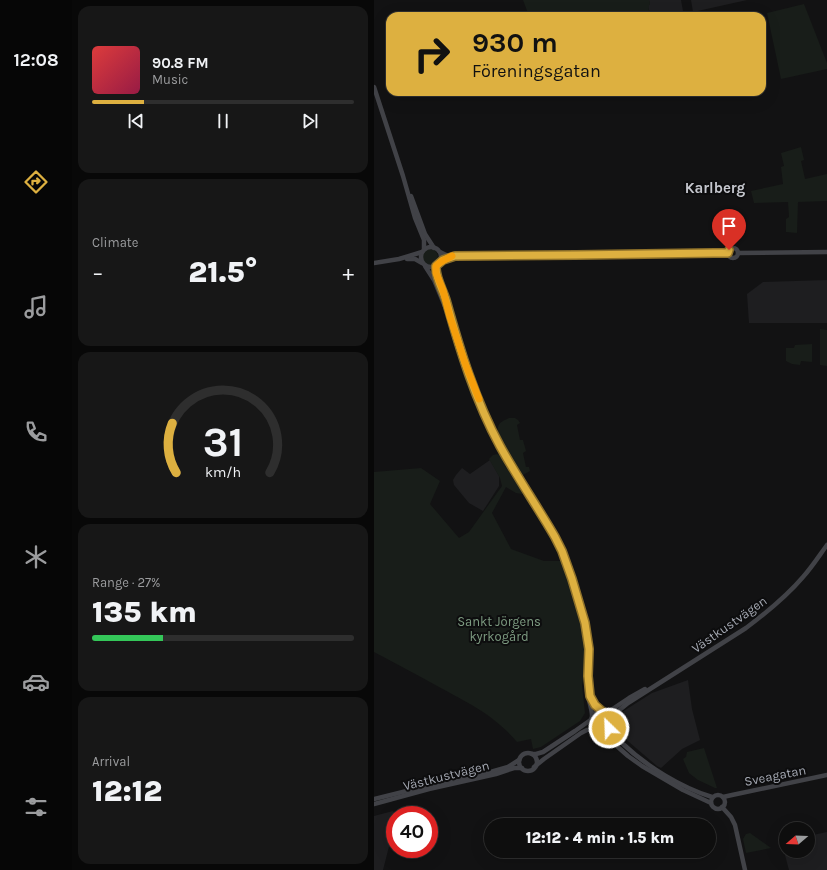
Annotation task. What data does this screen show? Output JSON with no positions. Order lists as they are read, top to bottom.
{
  "streets": {
    "street": ["Västkustvägen", "Sveagatan"]
  },
  "districts": ["Karlberg"],
  "parks": ["Sankt Jörgens kyrkogård"],
  "north": "left",
  "page": {
    "tabs": "12:08",
    "turn": ["930 m", "Föreningsgatan"],
    "song": ["90.8 FM", "Music"],
    "tile": [
      "Climate",
      ["Range · 27%", "135 km"],
      ["Arrival", "12:12"]
    ],
    "heat": ["−", "21.5°", "+"],
    "limit": "40",
    "trip": "12:12 · 4 min · 1.5 km",
    "gauge": ["31", "km/h"]
  }
}
